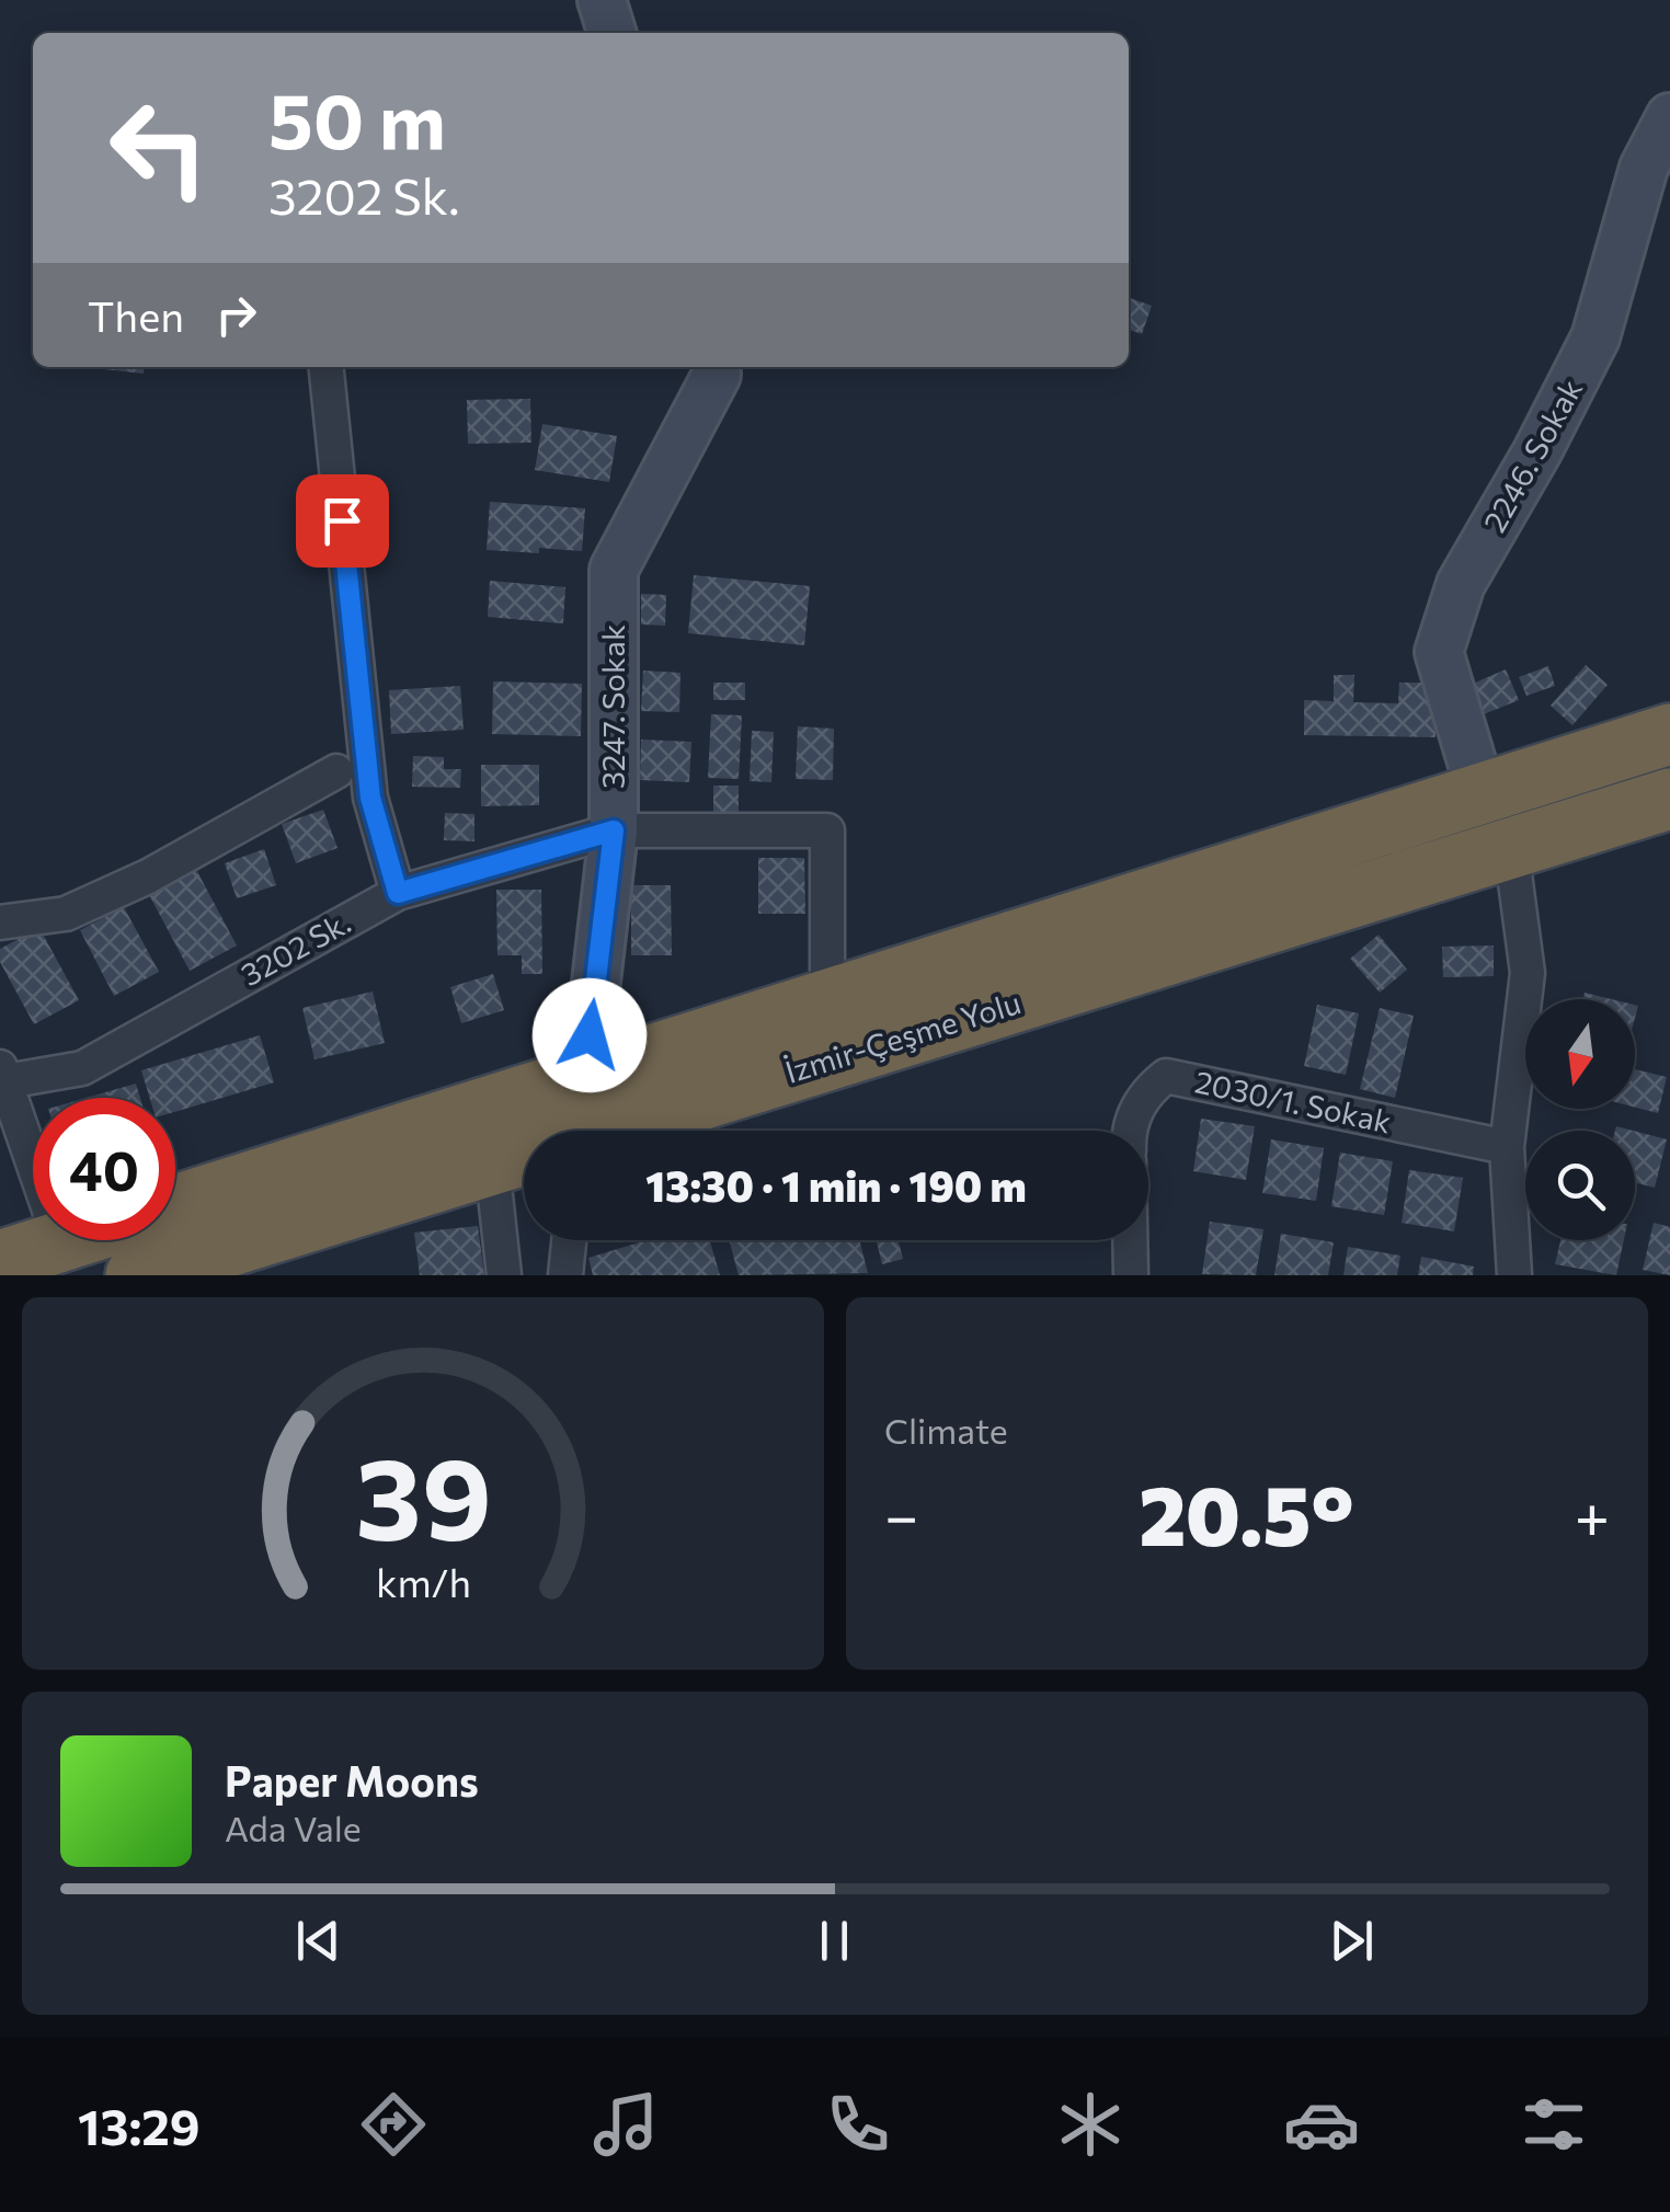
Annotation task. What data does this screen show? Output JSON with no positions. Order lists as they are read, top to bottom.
{
  "streets": {
    "highway": ["İzmir-Çeşme Yolu"],
    "street": [
      "2246. Sokak",
      "3247. Sokak",
      "3202 Sk.",
      "2030/1. Sokak"
    ]
  },
  "crossings": [
    ["2246. Sokak", "İzmir-Çeşme Yolu"],
    ["3247. Sokak", "3202 Sk."],
    ["3247. Sokak", "İzmir-Çeşme Yolu"],
    ["3202 Sk.", "İzmir-Çeşme Yolu"]
  ],
  "north": "bottom",
  "page": {
    "turn": ["50 m", "3202 Sk."],
    "then": "Then",
    "limit": "40",
    "trip": "13:30 · 1 min · 190 m",
    "tile": "Climate",
    "heat": ["−", "20.5°", "+"],
    "song": ["Paper Moons", "Ada Vale"],
    "tabs": "13:29",
    "gauge": ["39", "km/h"]
  }
}
